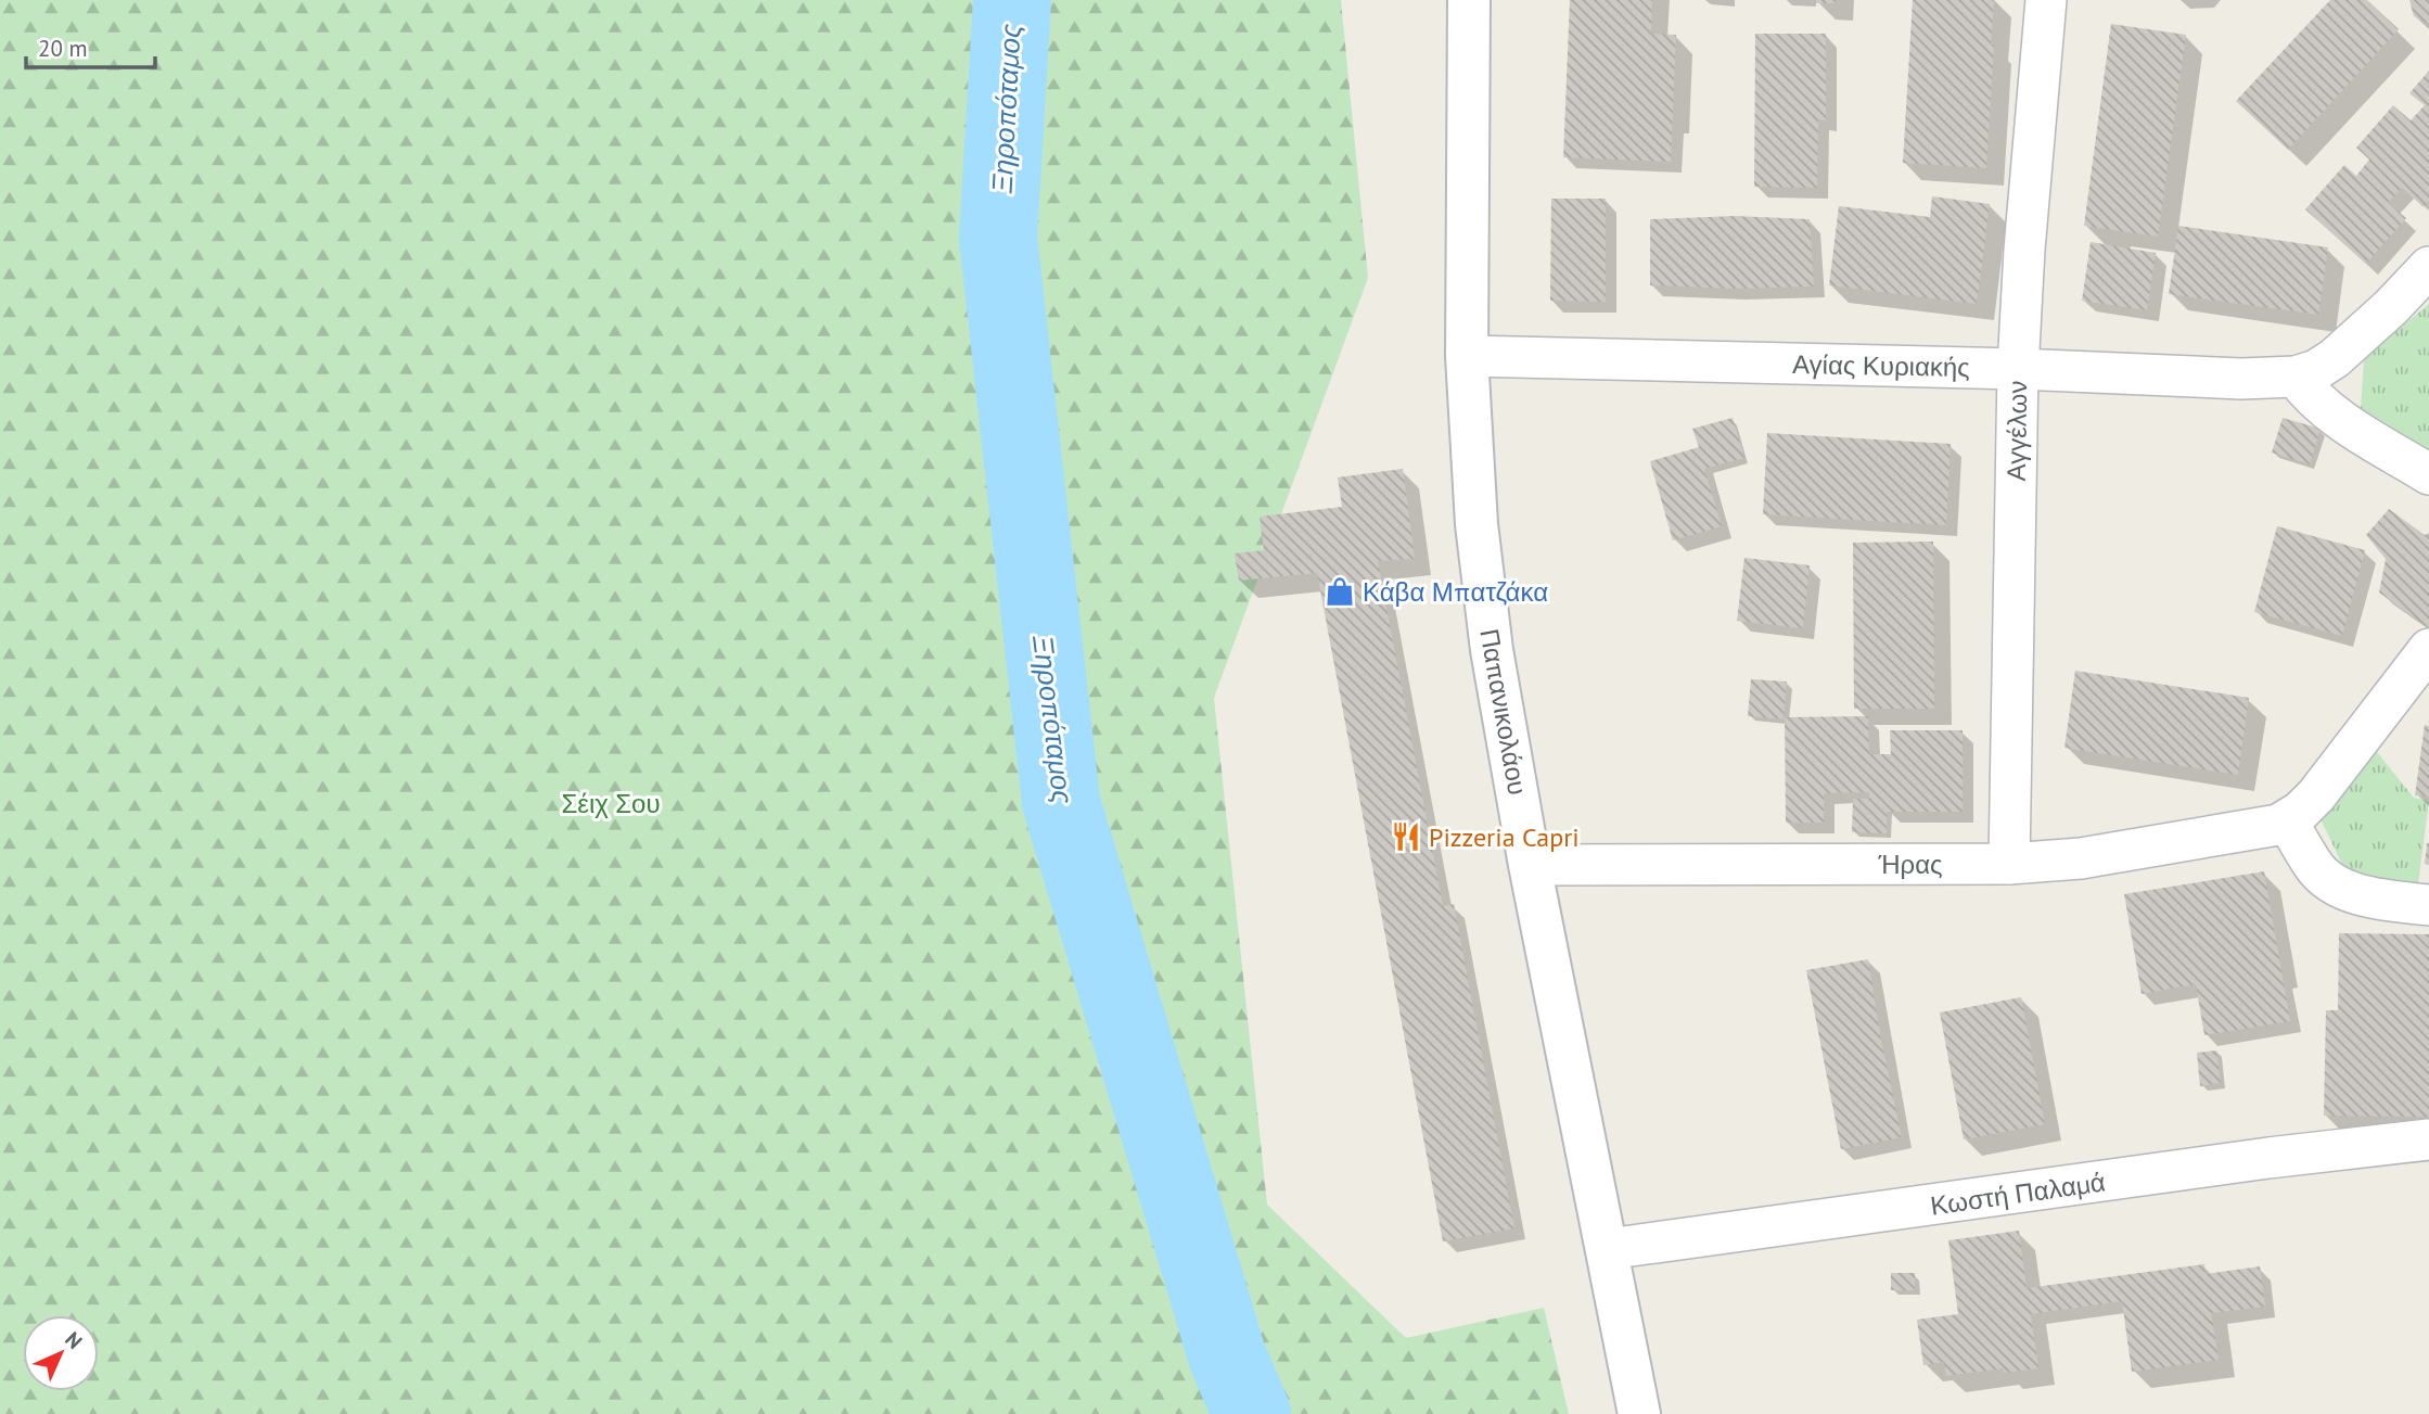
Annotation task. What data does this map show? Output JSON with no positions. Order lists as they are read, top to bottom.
{
  "streets": {
    "main road": ["Παπανικολάου"],
    "street": [
      "Αγίας Κυριακής",
      "Αγγέλων",
      "Ήρας",
      "Κωστή Παλαμά"
    ]
  },
  "crossings": [
    ["Αγίας Κυριακής", "Αγγέλων"],
    ["Αγίας Κυριακής", "Παπανικολάου"],
    ["Αγγέλων", "Ήρας"],
    ["Παπανικολάου", "Ήρας"],
    ["Παπανικολάου", "Κωστή Παλαμά"]
  ],
  "water": ["Ξηροπόταμος"],
  "parks": ["Σέιχ Σου"],
  "places": {
    "shop": ["Κάβα Μπατζάκα"],
    "restaurant": ["Pizzeria Capri"]
  },
  "scale_bar": "20 m",
  "north": "top right"
}
